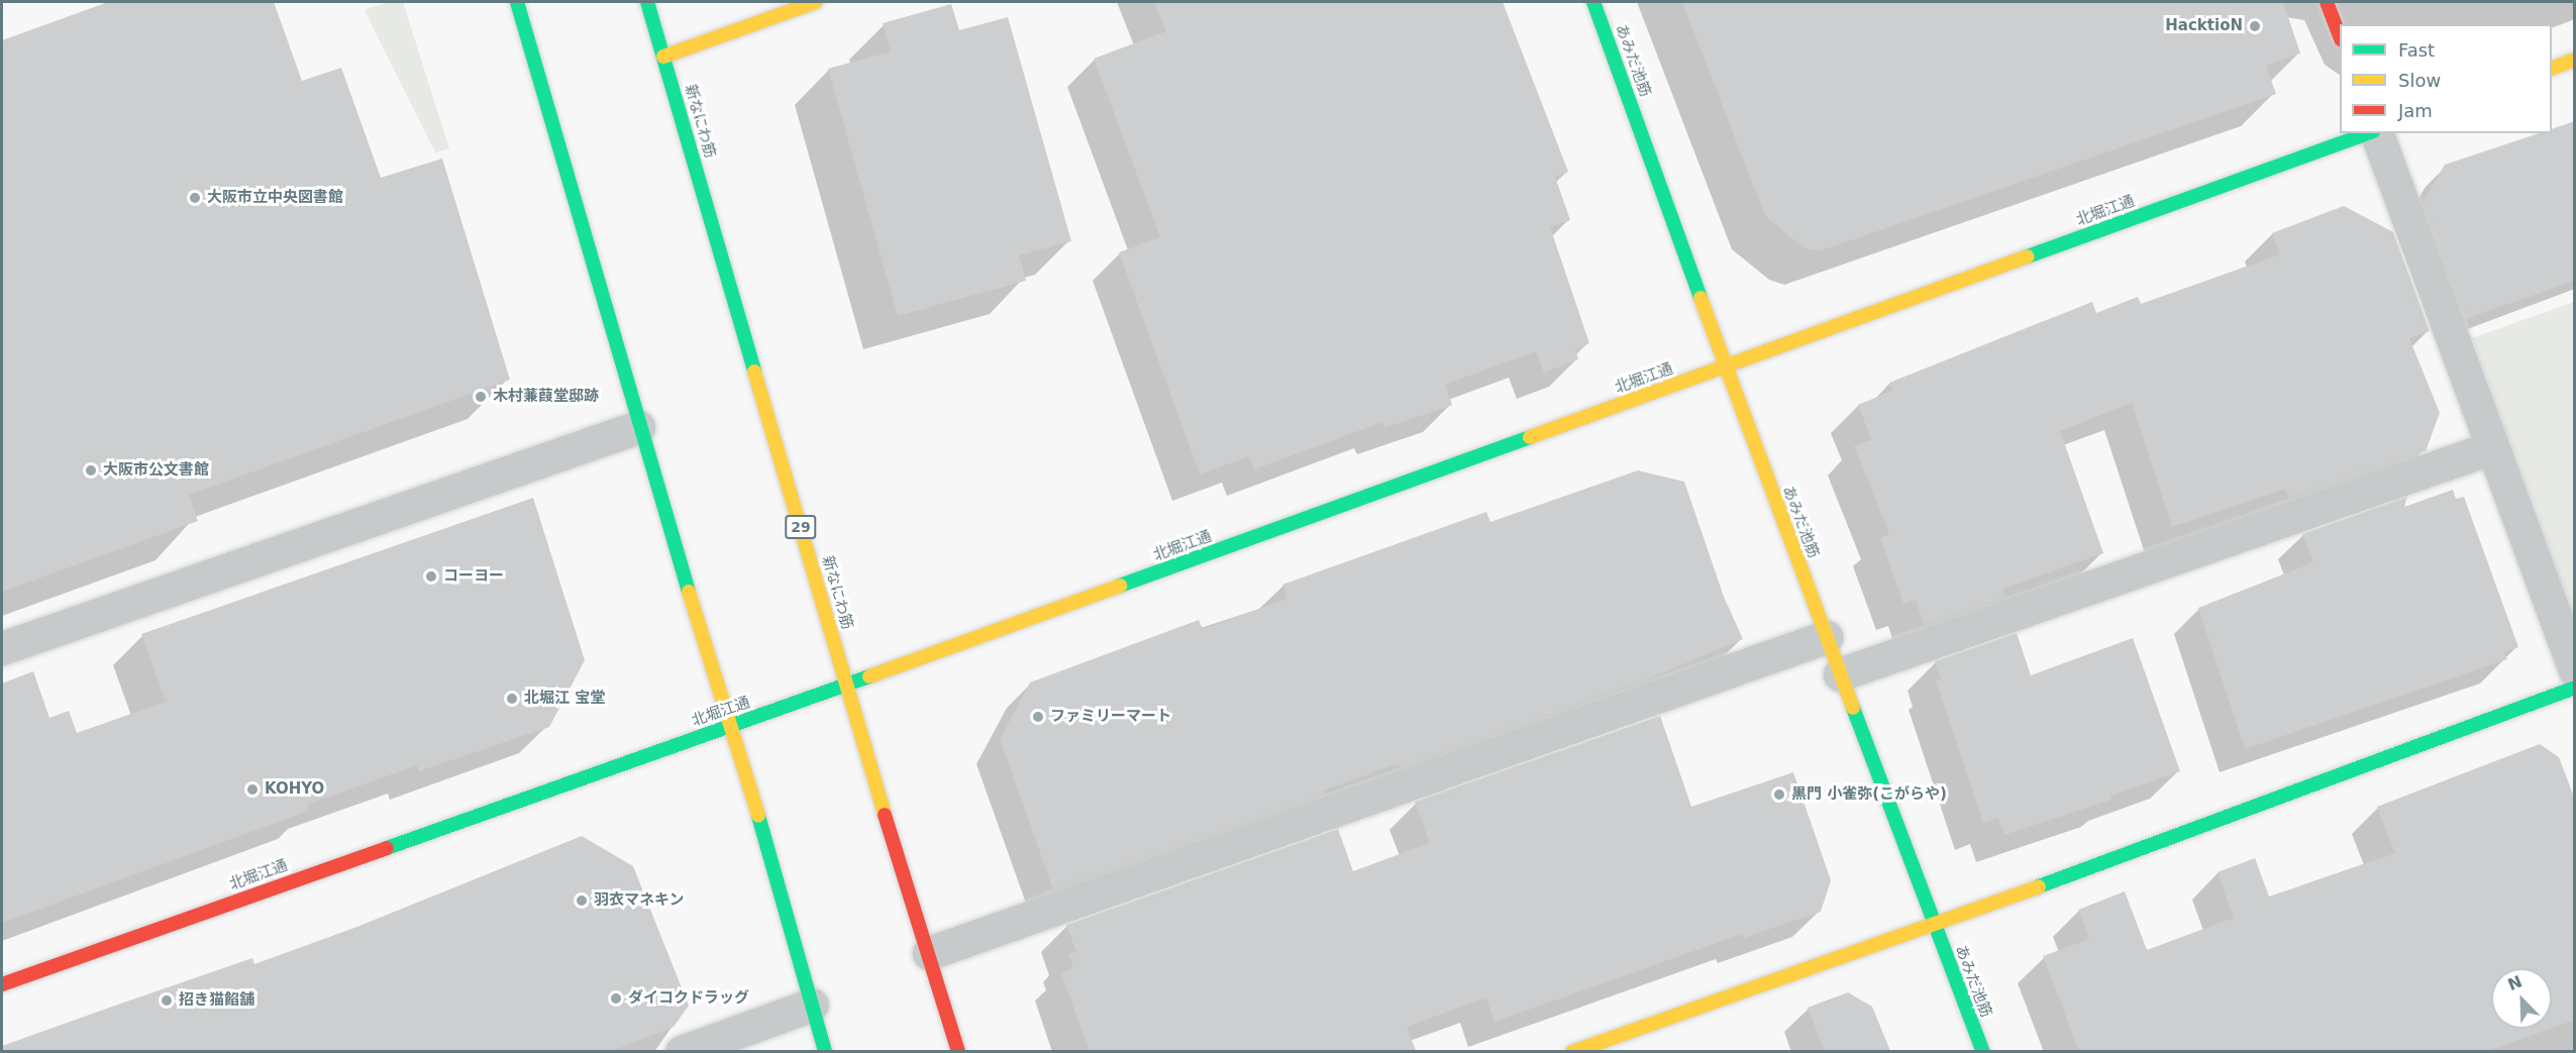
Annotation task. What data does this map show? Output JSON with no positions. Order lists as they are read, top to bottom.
{
  "streets": {
    "street": [
      "あみだ池筋",
      "新なにわ筋",
      "北堀江通",
      "29"
    ]
  },
  "crossings": [
    ["あみだ池筋", "北堀江通"],
    ["新なにわ筋", "北堀江通"]
  ],
  "places": [
    "HacktioN",
    "大阪市立中央図書館",
    "木村蒹葭堂邸跡",
    "大阪市公文書館",
    "コーヨー",
    "北堀江 宝堂",
    "ファミリーマート",
    "KOHYO",
    "黒門 小雀弥(こがらや)",
    "羽衣マネキン",
    "ダイコクドラッグ",
    "招き猫餡舗"
  ],
  "legend": ["Fast", "Slow", "Jam"],
  "north": "top left"
}
